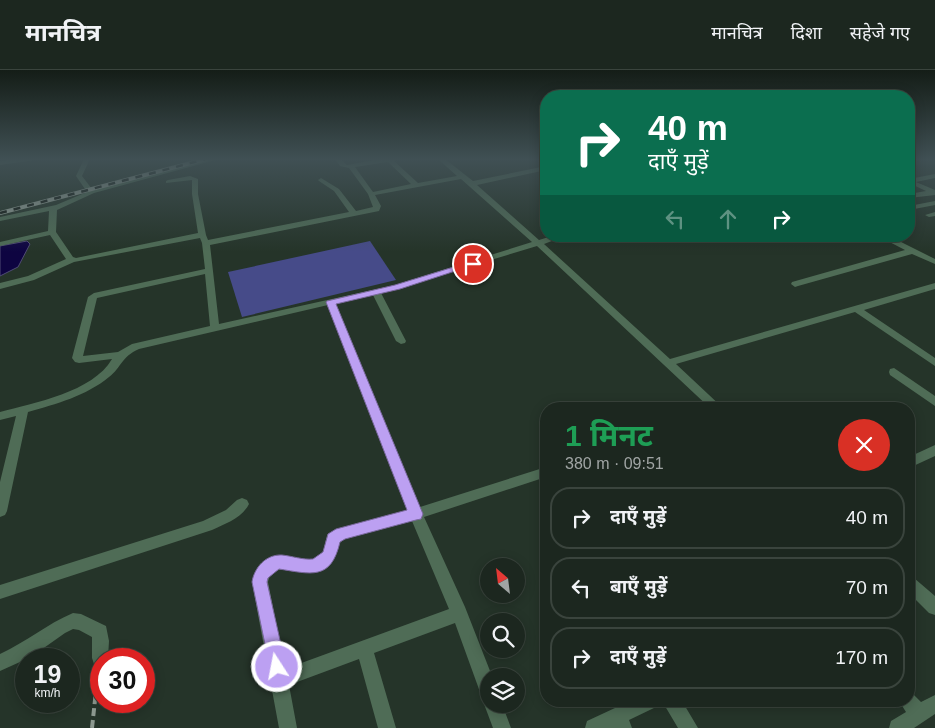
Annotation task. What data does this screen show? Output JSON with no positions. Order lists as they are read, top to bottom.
{
  "north": "top left",
  "page": {
    "header": "मानचित्र",
    "nav": ["मानचित्र", "दिशा", "सहेजे गए"],
    "turn": ["40 m", "दाएँ मुड़ें"],
    "heading": ["1 मिनट", "380 m · 09:51"],
    "list": [
      {
        "name": "दाएँ मुड़ें",
        "value": "40 m"
      },
      {
        "name": "बाएँ मुड़ें",
        "value": "70 m"
      },
      {
        "name": "दाएँ मुड़ें",
        "value": "170 m"
      }
    ],
    "speed": "19 km/h",
    "limit": "30"
  }
}
